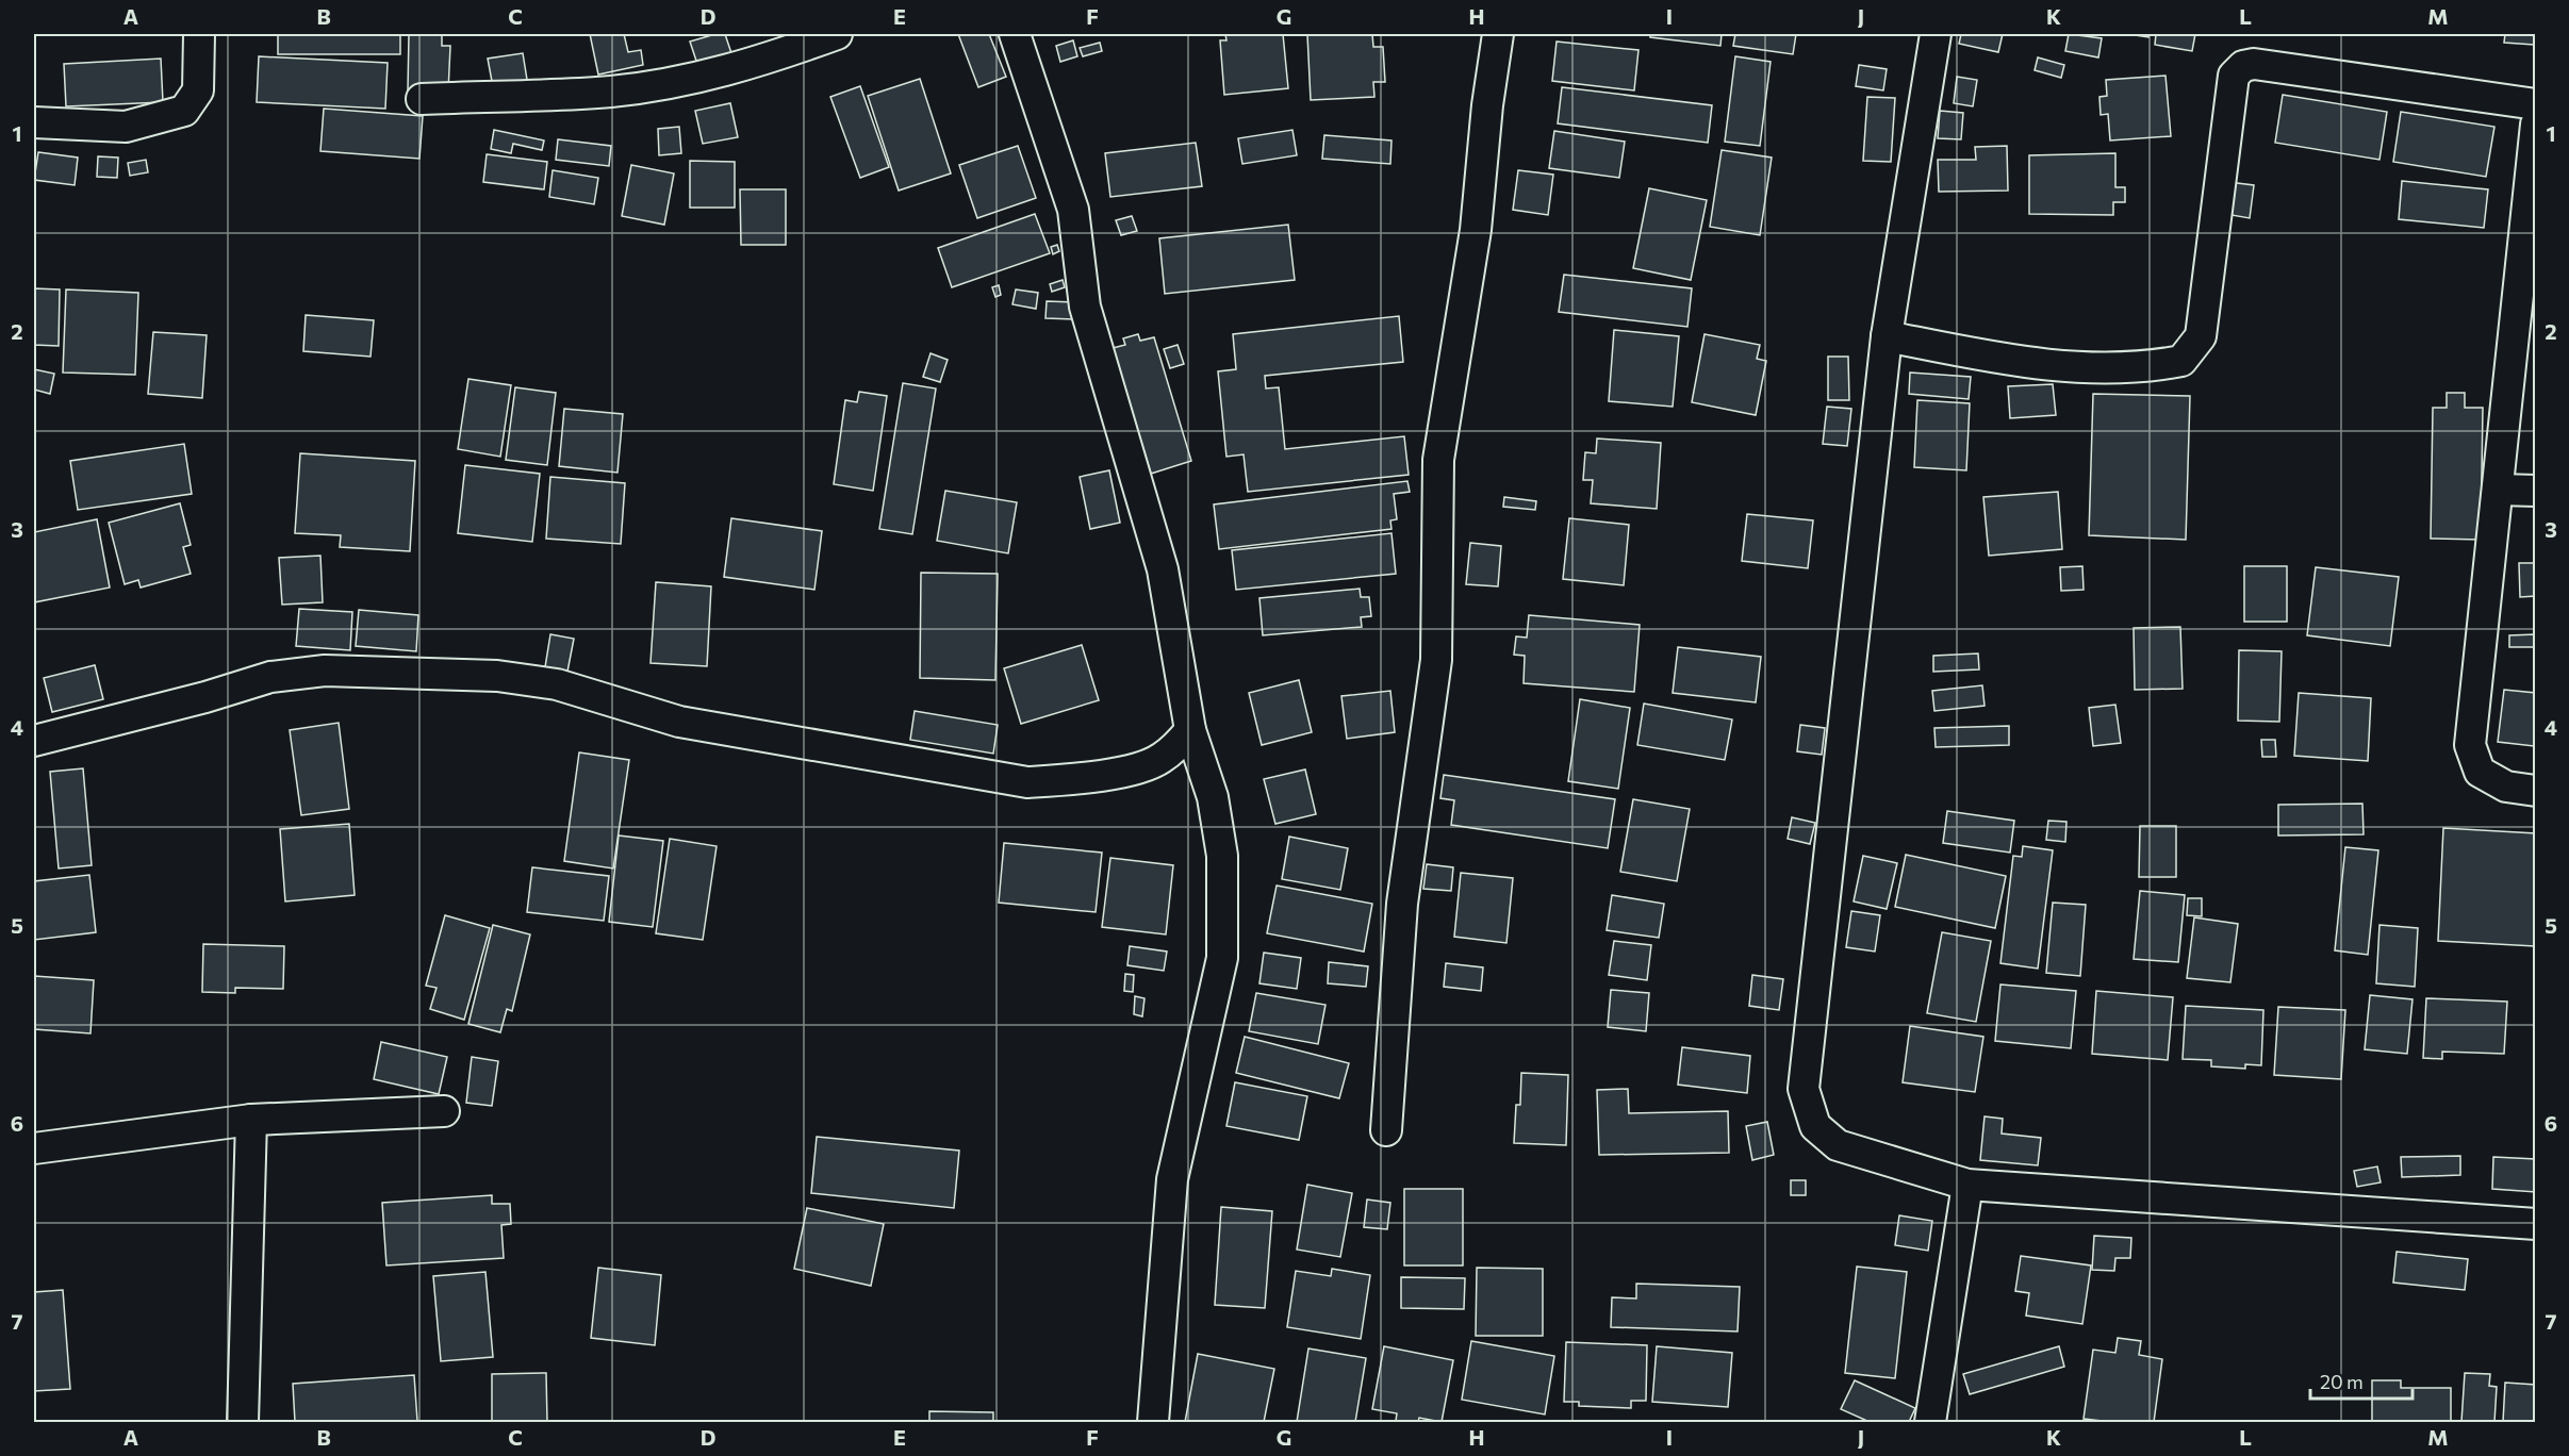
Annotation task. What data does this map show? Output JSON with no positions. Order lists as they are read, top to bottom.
{
  "scale_bar": "20 m",
  "grid": {
    "columns": [
      "A",
      "B",
      "C",
      "D",
      "E",
      "F",
      "G",
      "H",
      "I",
      "J",
      "K",
      "L",
      "M"
    ],
    "rows": [
      "1",
      "2",
      "3",
      "4",
      "5",
      "6",
      "7"
    ]
  }
}
